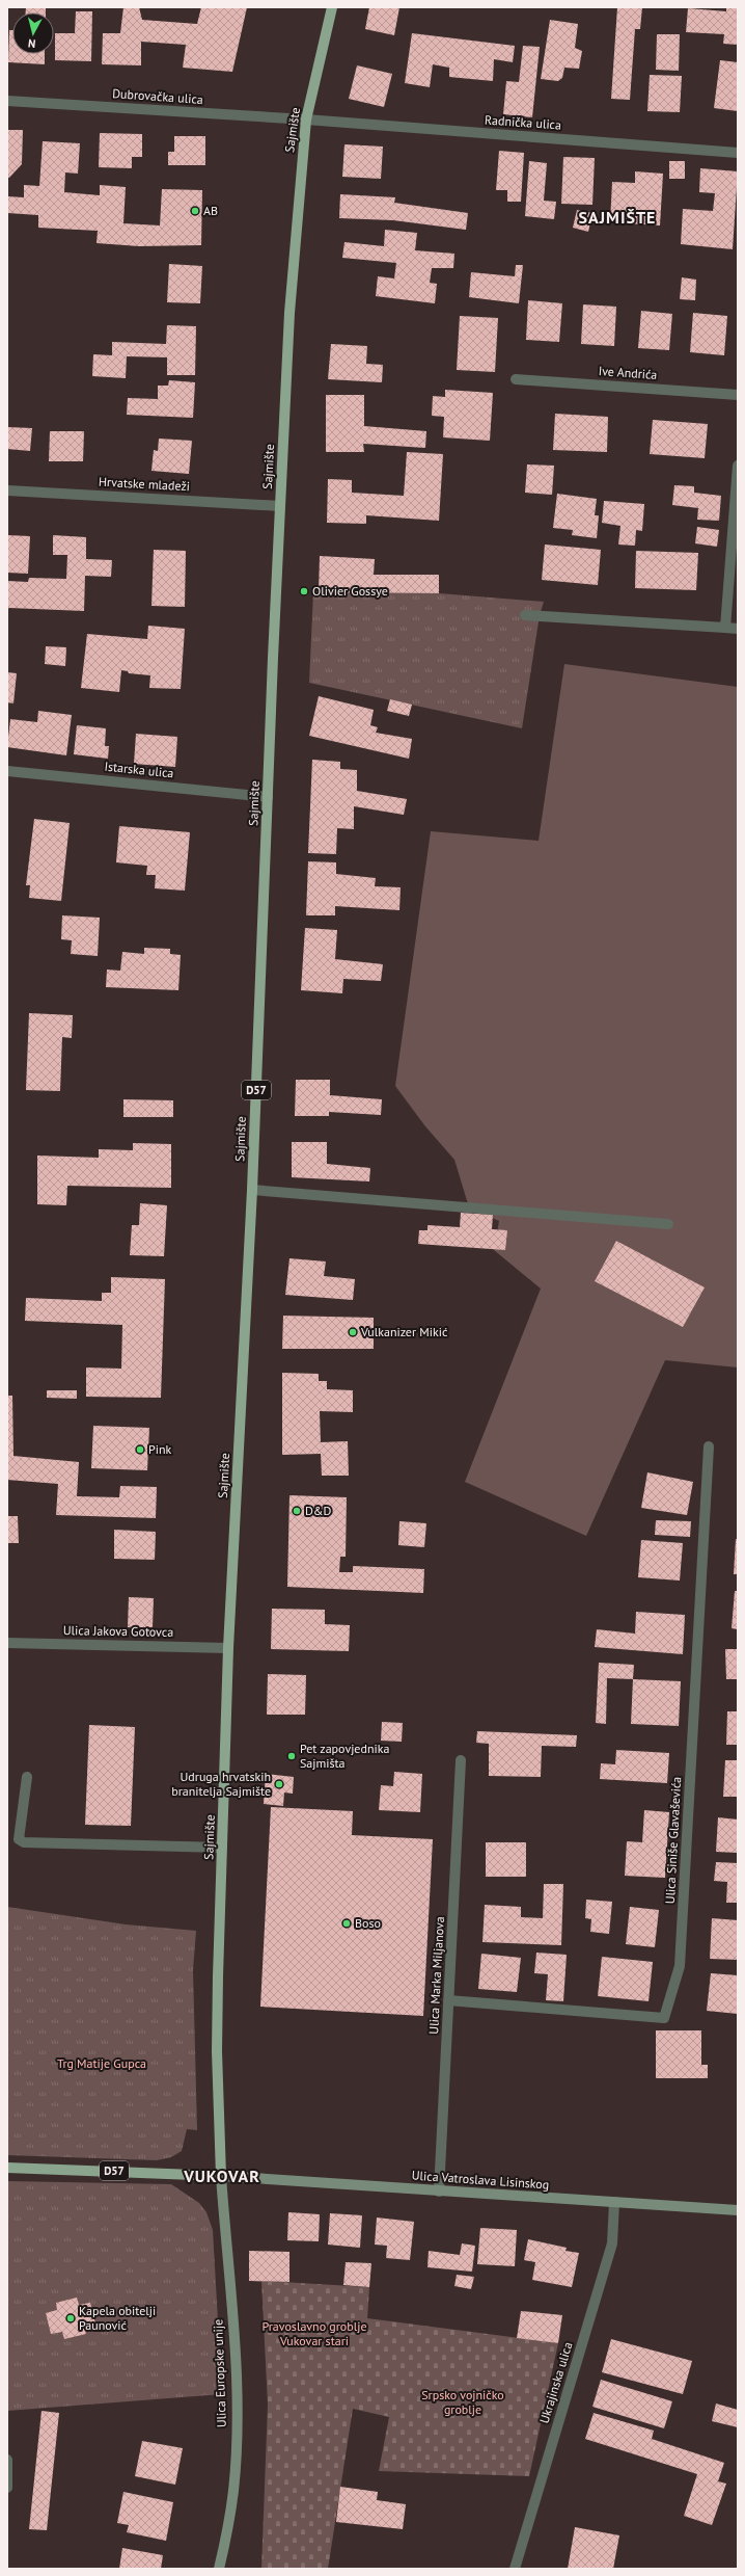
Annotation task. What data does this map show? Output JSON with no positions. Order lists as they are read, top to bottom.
{
  "streets": {
    "main road": [
      "Sajmište",
      "D57",
      "Ulica Vatroslava Lisinskog",
      "Ulica Europske unije"
    ],
    "street": [
      "Dubrovačka ulica",
      "Radnička ulica",
      "Ive Andrića",
      "Hrvatske mladeži",
      "Istarska ulica",
      "Ulica Jakova Gotovca",
      "Ulica Siniše Glavaševića",
      "Ulica Marka Miljanova",
      "Ukrajinska ulica"
    ]
  },
  "crossings": [
    ["Dubrovačka ulica", "Radnička ulica"],
    ["Dubrovačka ulica", "Sajmište"],
    ["Radnička ulica", "Sajmište"],
    ["Sajmište", "Hrvatske mladeži"],
    ["Sajmište", "Istarska ulica"],
    ["Sajmište", "D57"],
    ["Sajmište", "Ulica Jakova Gotovca"],
    ["Sajmište", "Ulica Vatroslava Lisinskog"],
    ["Sajmište", "Ulica Europske unije"],
    ["D57", "Ulica Vatroslava Lisinskog"],
    ["D57", "Ulica Europske unije"],
    ["Ulica Siniše Glavaševića", "Ulica Marka Miljanova"],
    ["Ulica Marka Miljanova", "Ulica Vatroslava Lisinskog"],
    ["Ulica Vatroslava Lisinskog", "Ulica Europske unije"],
    ["Ulica Vatroslava Lisinskog", "Ukrajinska ulica"]
  ],
  "districts": ["SAJMIŠTE", "VUKOVAR"],
  "parks": ["Trg Matije Gupca", "Pravoslavno groblje Vukovar stari", "Srpsko vojničko groblje"],
  "places": [
    "AB",
    "Olivier Gossye",
    "Vulkanizer Mikić",
    "Pink",
    "D&D",
    "Pet zapovjednika Sajmišta",
    "Udruga hrvatskih branitelja Sajmište",
    "Boso",
    "Kapela obitelji Paunović"
  ],
  "north": "bottom"
}
